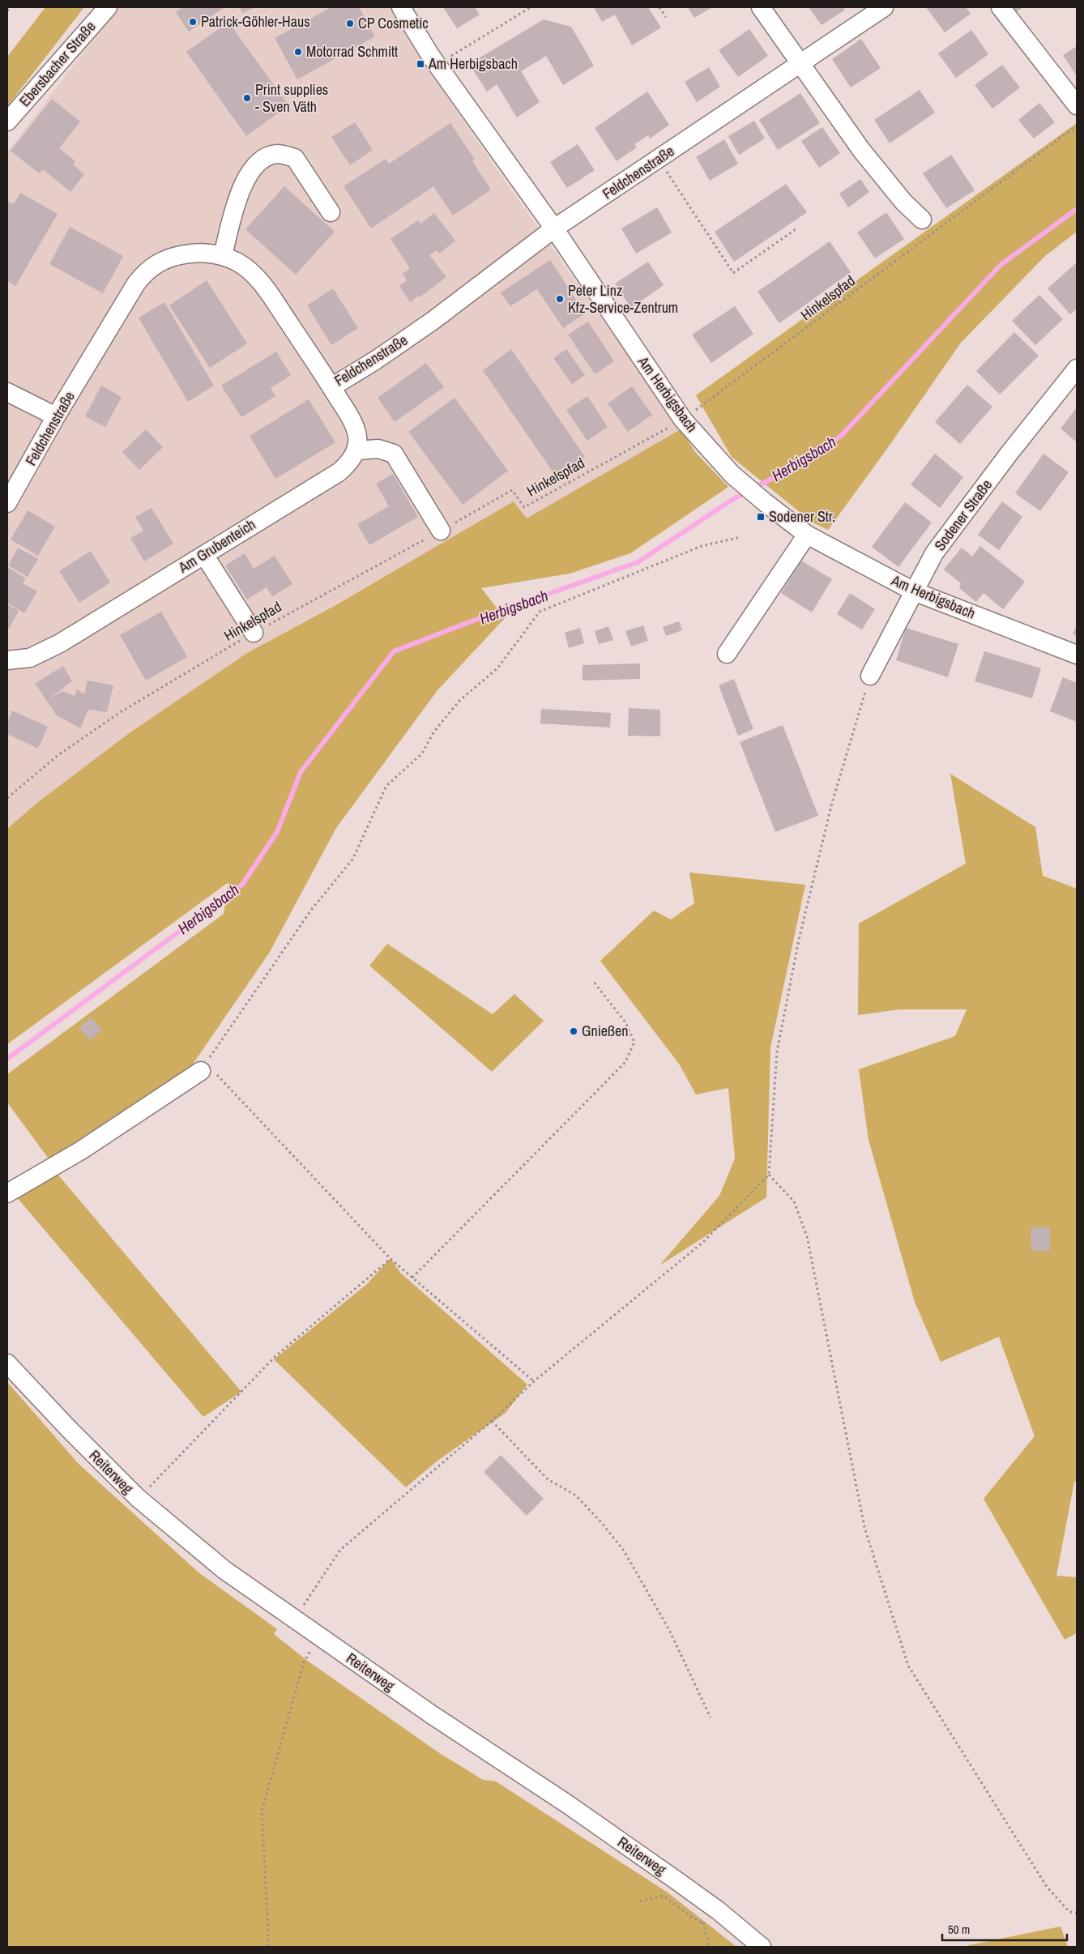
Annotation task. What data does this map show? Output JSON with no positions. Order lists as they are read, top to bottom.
{
  "streets": {
    "street": [
      "Ebersbacher Straße",
      "Feldchenstraße",
      "Am Herbigsbach",
      "Sodener Straße",
      "Am Grubenteich",
      "Reiterweg"
    ],
    "path": ["Hinkelspfad"]
  },
  "crossings": [
    ["Feldchenstraße", "Am Herbigsbach"],
    ["Hinkelspfad", "Am Herbigsbach"],
    ["Am Herbigsbach", "Sodener Straße"]
  ],
  "water": ["Herbigsbach"],
  "places": {
    "other": [
      "Patrick-Göhler-Haus",
      "CP Cosmetic",
      "Motorrad Schmitt",
      "Print supplies - Sven Väth",
      "Peter Linz Kfz-Service-Zentrum",
      "Gnießen"
    ],
    "transit": ["Am Herbigsbach", "Sodener Str."]
  },
  "scale_bar": "50 m"
}
